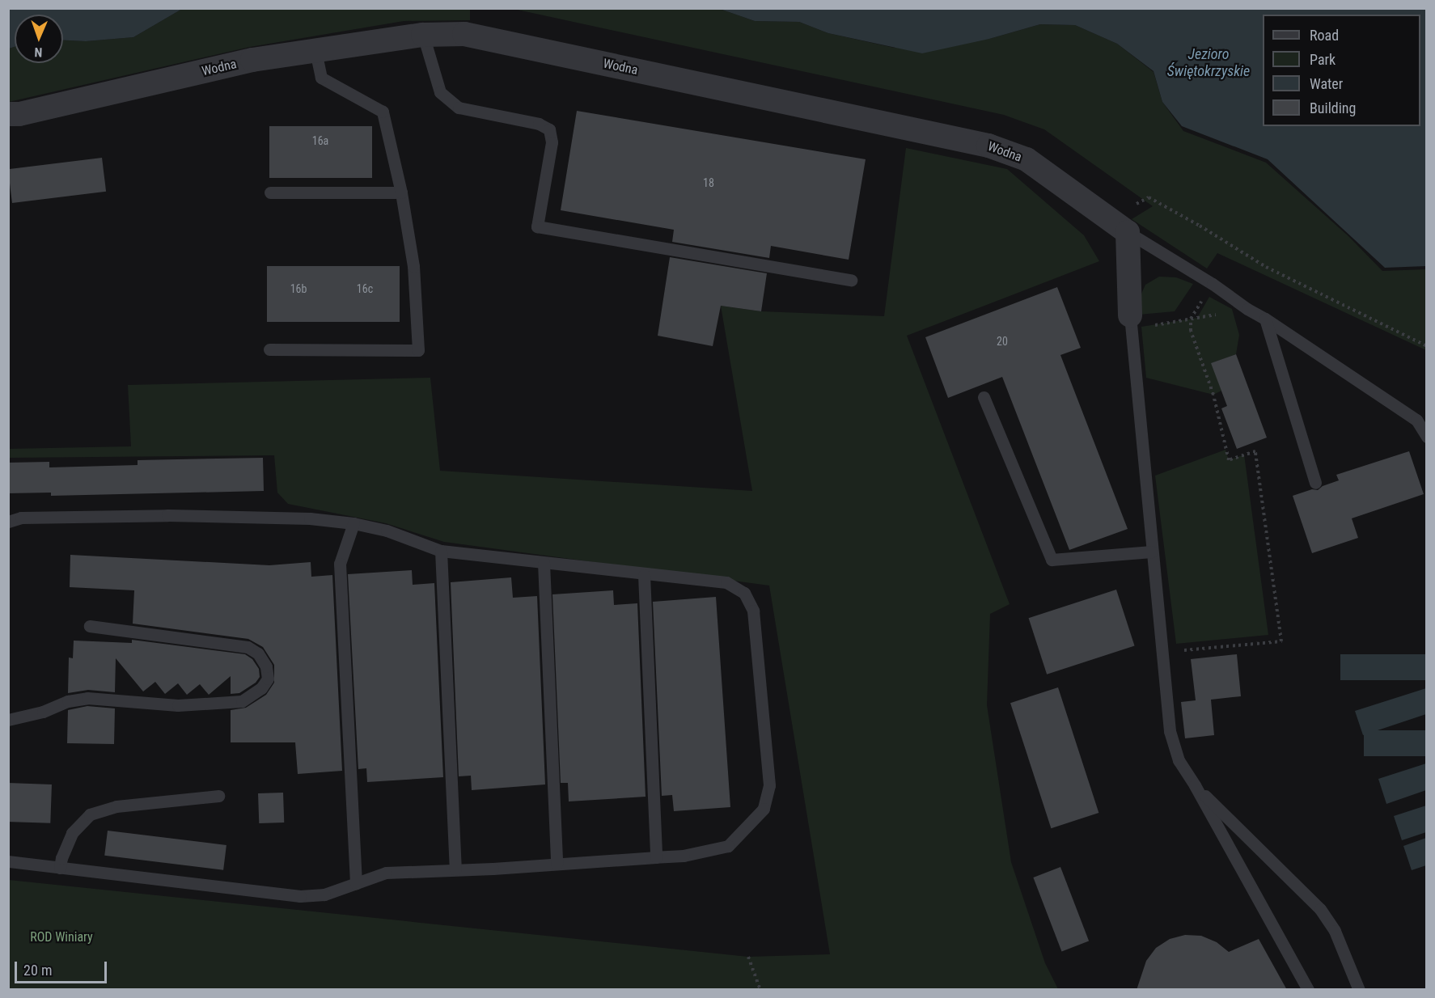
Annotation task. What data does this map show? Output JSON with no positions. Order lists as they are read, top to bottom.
{
  "streets": {
    "street": ["Wodna"]
  },
  "water": ["Jezioro Świętokrzyskie"],
  "parks": ["ROD Winiary"],
  "house_numbers": [
    "16a",
    "18",
    "16b",
    "16c",
    "20"
  ],
  "legend": [
    "Road",
    "Park",
    "Water",
    "Building"
  ],
  "scale_bar": "20 m",
  "north": "bottom"
}
